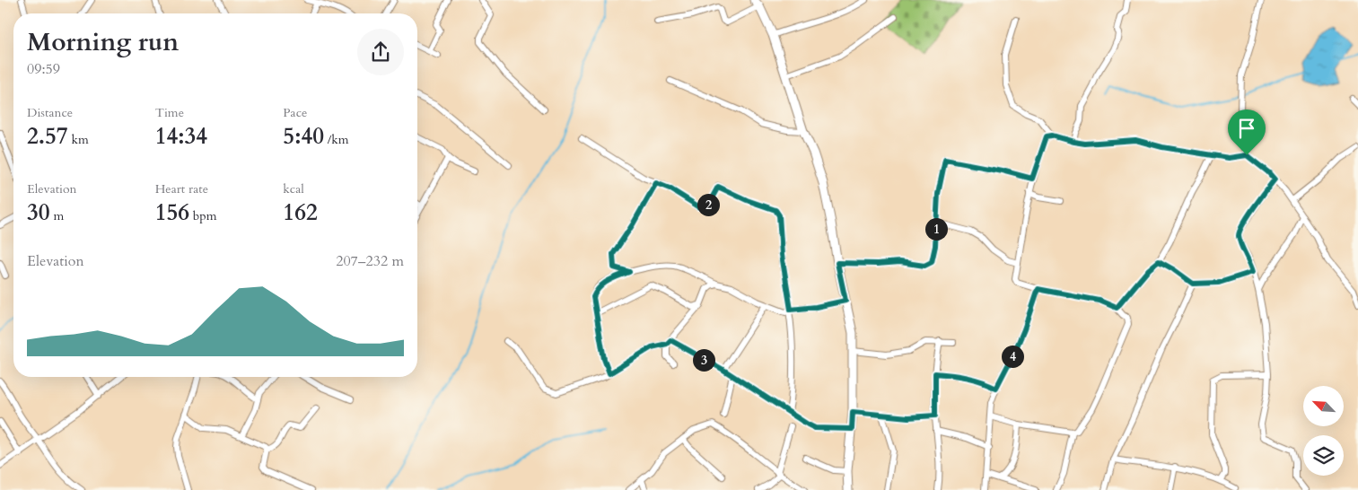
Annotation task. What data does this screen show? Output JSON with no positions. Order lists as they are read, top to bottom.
{
  "north": "top left",
  "page": {
    "heading": ["Morning run", "09:59"],
    "stats": [
      ["Distance", "2.57 km"],
      ["Time", "14:34"],
      ["Pace", "5:40 /km"],
      ["Elevation", "30 m"],
      ["Heart rate", "156 bpm"],
      ["kcal", "162"]
    ],
    "pins": [
      "2",
      "1",
      "4",
      "3"
    ],
    "chart": ["Elevation", "207–232 m"]
  }
}
